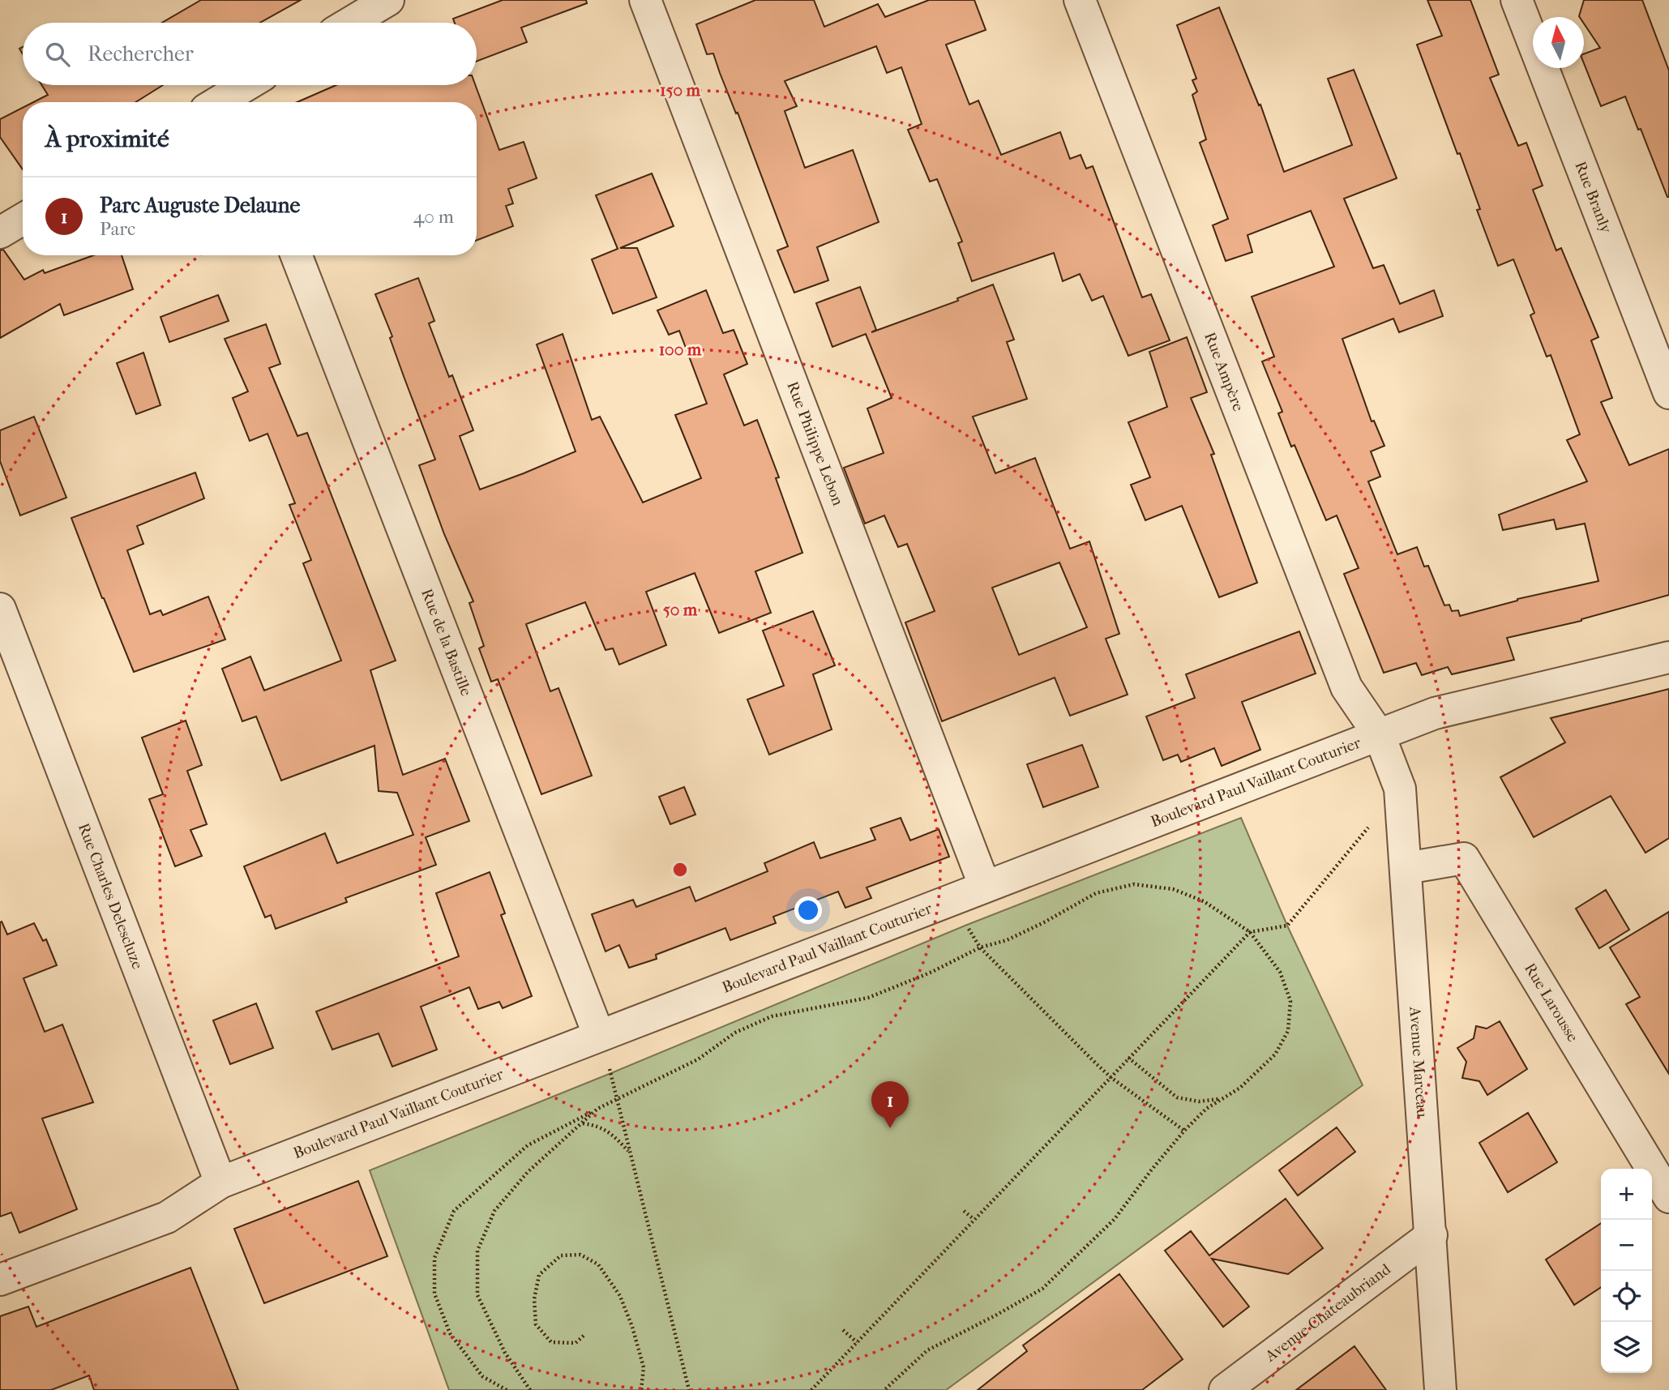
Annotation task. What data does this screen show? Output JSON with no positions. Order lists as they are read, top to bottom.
{
  "streets": {
    "street": [
      "Rue Branly",
      "Rue Ampère",
      "Rue Philippe Lebon",
      "Rue de la Bastille",
      "Boulevard Paul Vaillant Couturier",
      "Rue Charles Delescluze",
      "Rue Larousse",
      "Avenue Marceau",
      "Avenue Chateaubriand"
    ]
  },
  "crossings": [
    ["Rue Ampère", "Boulevard Paul Vaillant Couturier"],
    ["Rue Ampère", "Avenue Marceau"],
    ["Rue Philippe Lebon", "Boulevard Paul Vaillant Couturier"],
    ["Rue de la Bastille", "Boulevard Paul Vaillant Couturier"],
    ["Boulevard Paul Vaillant Couturier", "Rue Charles Delescluze"],
    ["Boulevard Paul Vaillant Couturier", "Avenue Marceau"],
    ["Rue Larousse", "Avenue Marceau"],
    ["Avenue Marceau", "Avenue Chateaubriand"]
  ],
  "north": "top",
  "page": {
    "search": "Rechercher",
    "heading": "À proximité",
    "list": [
      {
        "mark": "1",
        "name": "Parc Auguste Delaune",
        "note": "Parc",
        "value": "40 m"
      }
    ],
    "pins": "1",
    "map_buttons": ["+", "−"]
  },
  "rings": ["150 m", "100 m", "50 m"]
}
